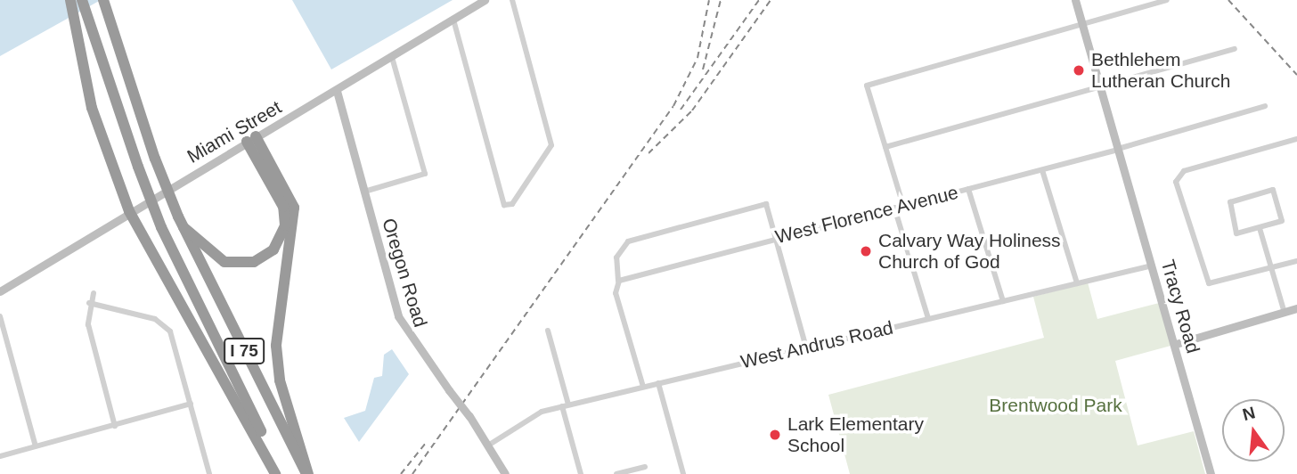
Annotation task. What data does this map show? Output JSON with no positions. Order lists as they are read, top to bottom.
{
  "streets": {
    "highway": ["I 75"],
    "street": [
      "Miami Street",
      "West Florence Avenue",
      "Oregon Road",
      "Tracy Road",
      "West Andrus Road"
    ]
  },
  "crossings": [
    ["Miami Street", "Oregon Road"],
    ["West Florence Avenue", "Tracy Road"],
    ["Oregon Road", "West Andrus Road"],
    ["Tracy Road", "West Andrus Road"]
  ],
  "parks": ["Brentwood Park"],
  "places": ["Bethlehem Lutheran Church", "Calvary Way Holiness Church of God", "Lark Elementary School"],
  "north": "top"
}
